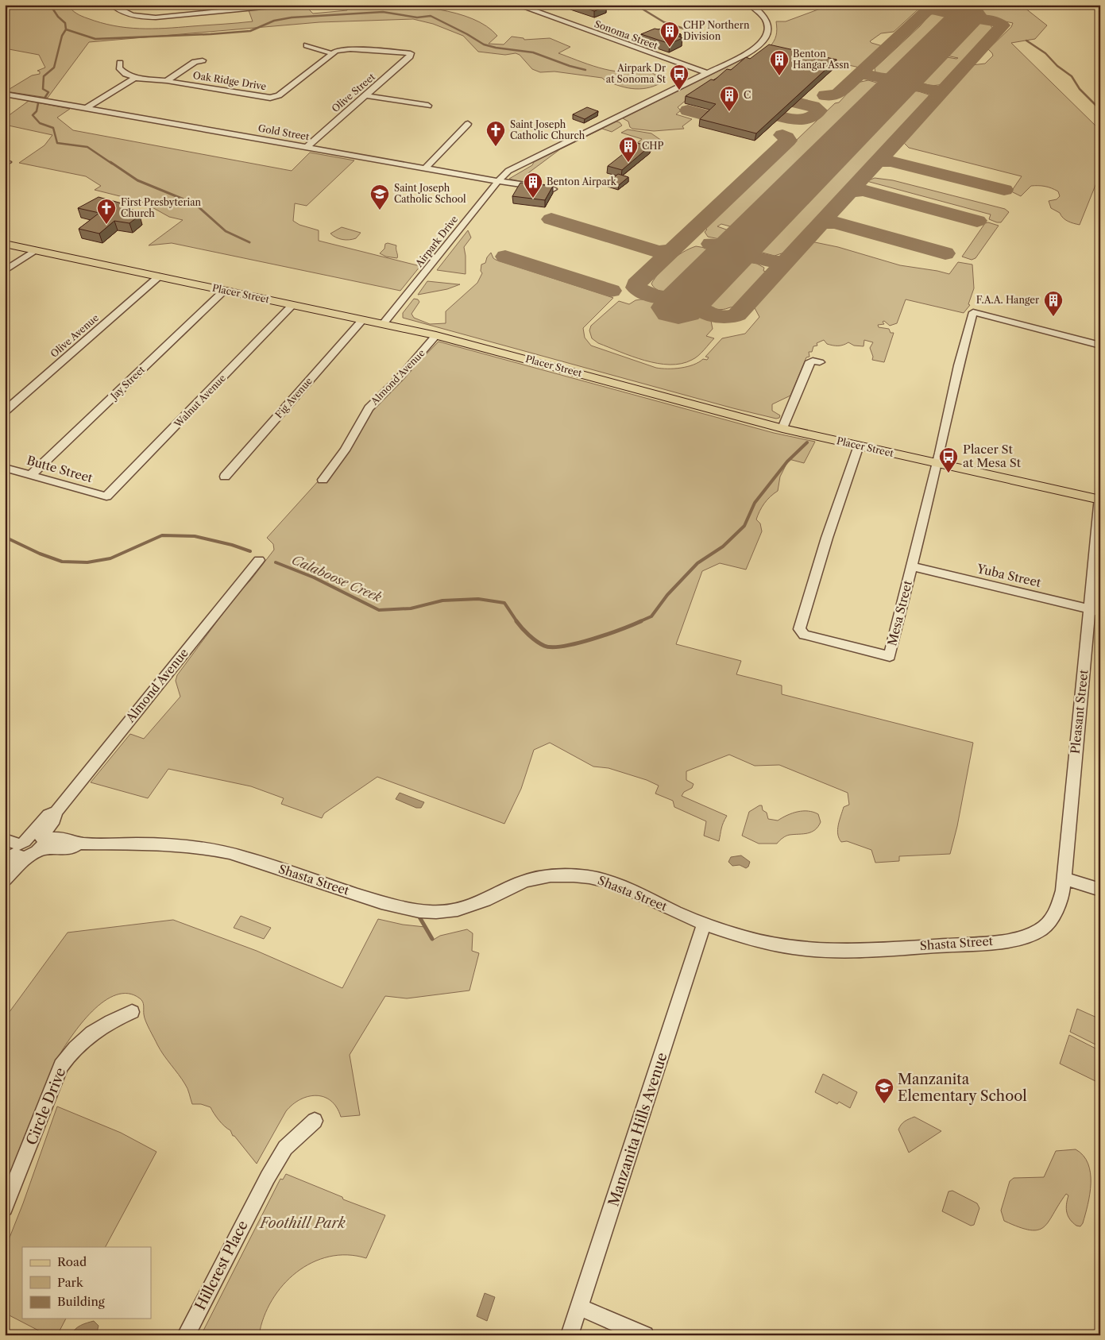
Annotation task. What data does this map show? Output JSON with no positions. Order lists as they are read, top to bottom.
{
  "streets": {
    "main road": ["Placer Street"],
    "street": [
      "Sonoma Street",
      "Oak Ridge Drive",
      "Olive Street",
      "Gold Street",
      "Airpark Drive",
      "Olive Avenue",
      "Almond Avenue",
      "Jay Street",
      "Fig Avenue",
      "Walnut Avenue",
      "Butte Street",
      "Yuba Street",
      "Mesa Street",
      "Pleasant Street",
      "Shasta Street",
      "Circle Drive",
      "Manzanita Hills Avenue",
      "Hillcrest Place"
    ]
  },
  "crossings": [
    ["Sonoma Street", "Airpark Drive"],
    ["Oak Ridge Drive", "Olive Street"],
    ["Olive Street", "Gold Street"],
    ["Gold Street", "Airpark Drive"],
    ["Airpark Drive", "Placer Street"],
    ["Placer Street", "Olive Avenue"],
    ["Placer Street", "Almond Avenue"],
    ["Placer Street", "Jay Street"],
    ["Placer Street", "Fig Avenue"],
    ["Placer Street", "Walnut Avenue"],
    ["Placer Street", "Mesa Street"],
    ["Placer Street", "Pleasant Street"],
    ["Almond Avenue", "Shasta Street"],
    ["Jay Street", "Butte Street"],
    ["Walnut Avenue", "Butte Street"],
    ["Yuba Street", "Mesa Street"],
    ["Yuba Street", "Pleasant Street"],
    ["Pleasant Street", "Shasta Street"],
    ["Shasta Street", "Manzanita Hills Avenue"]
  ],
  "water": ["Calaboose Creek"],
  "parks": ["Foothill Park"],
  "places": {
    "building": [
      "CHP Northern Division",
      "Benton Hangar Assn",
      "C",
      "CHP",
      "Benton Airpark",
      "F.A.A. Hanger"
    ],
    "bus stop": ["Airpark Dr at Sonoma St", "Placer St at Mesa St"],
    "church": ["Saint Joseph Catholic Church", "First Presbyterian Church"],
    "school or university": ["Saint Joseph Catholic School", "Manzanita Elementary School"]
  },
  "legend": ["Road", "Park", "Building"]
}
